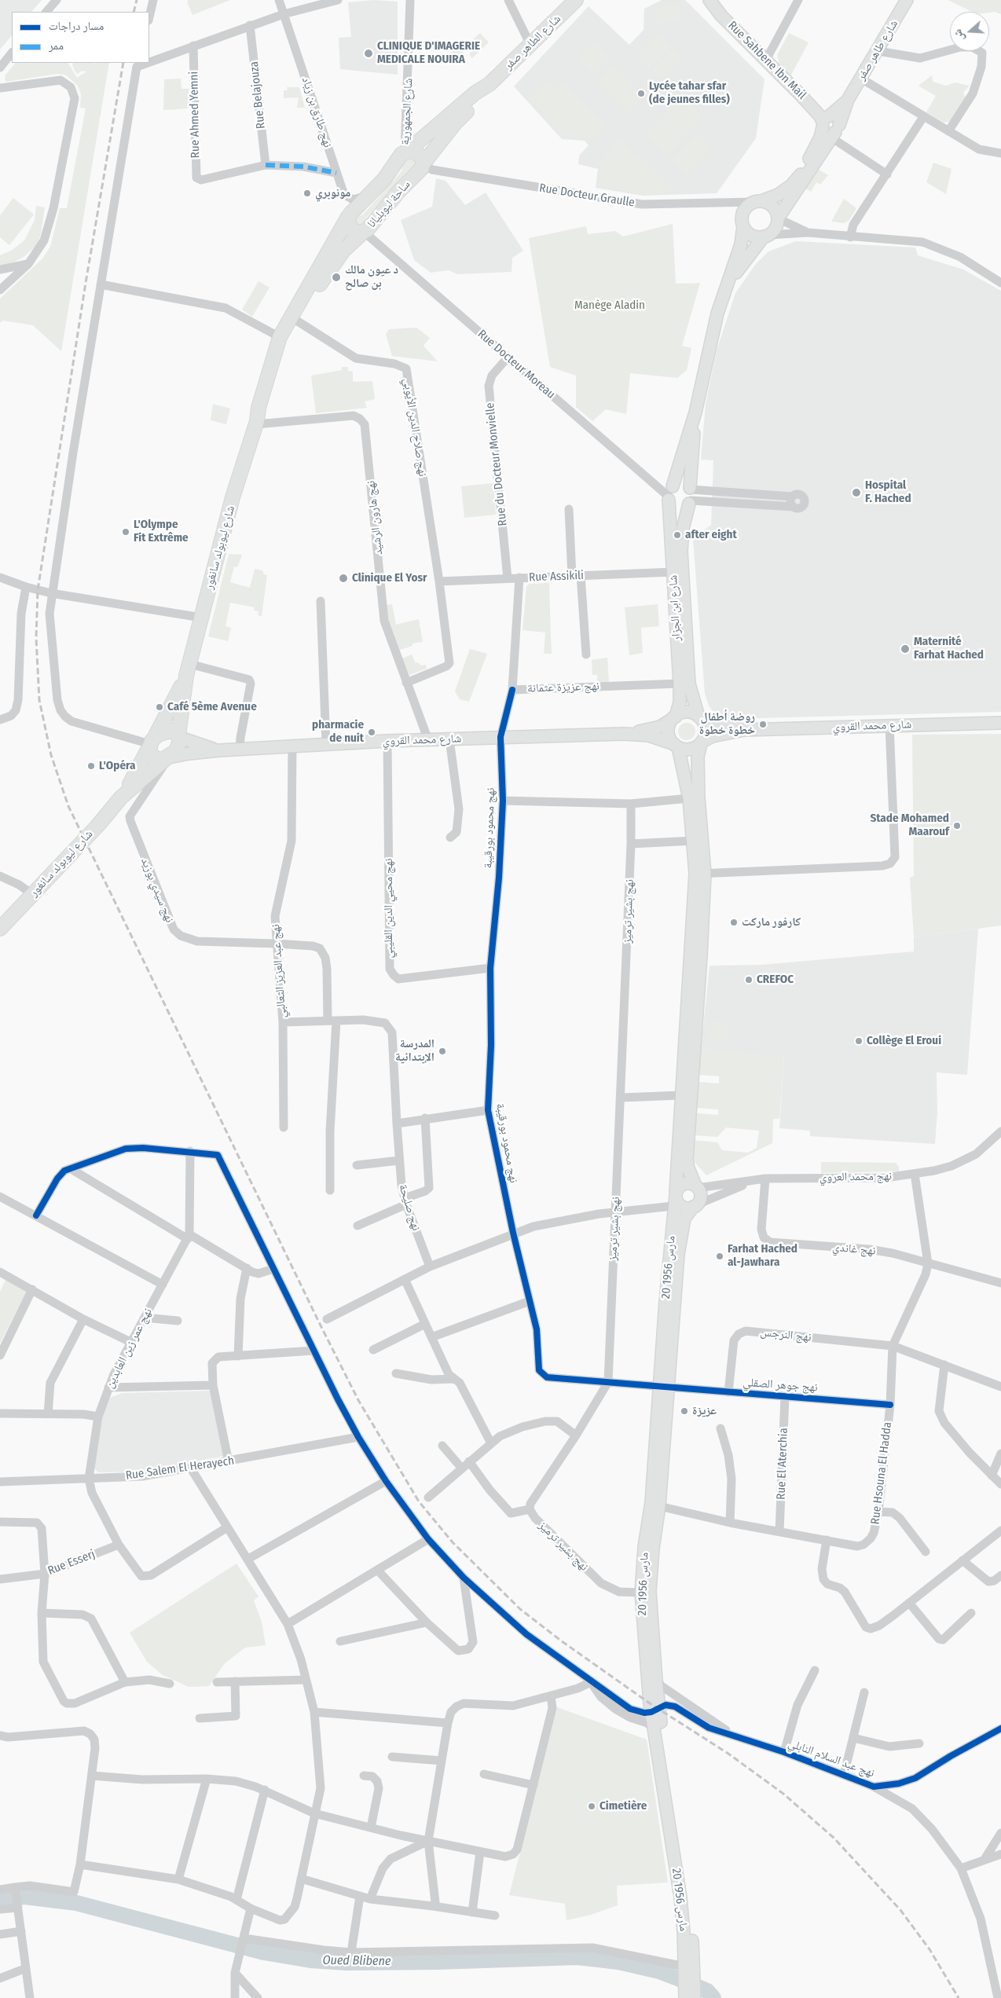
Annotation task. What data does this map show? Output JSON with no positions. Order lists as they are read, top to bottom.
{
  "streets": {
    "main road": [
      "شارع الطاهر صفر",
      "شارع طاهر صفر",
      "Rue Sahbene Ibn Mail",
      "ساحة ليوبليانا",
      "شارع ليوبولد سانغور",
      "شارع ابن الجزار",
      "شارع محمد القروي",
      "20 مارس 1956"
    ],
    "street": [
      "Rue Belajouza",
      "شارع الجمهورية",
      "نهج طارق بن زياد",
      "Rue Ahmed Yemni",
      "Rue Docteur Graulle",
      "Rue Docteur Moreau",
      "نهج صلاح الدين الأيوبي",
      "Rue du Docteur Monvielle",
      "نهج هارون الرشيد",
      "Rue Assikili",
      "نهج عزيزة عثمانة",
      "نهج محمود بورقيبة",
      "نهج سيدي بوزيد",
      "نهج محيي الدين القليبي",
      "نهج بشير ترميز",
      "نهج عبد العزيز الثعالبي",
      "نهج محمد العروي",
      "نهج صليحة",
      "نهج غاندي",
      "نهج النرجس",
      "نهج عمر زين العابدين",
      "نهج جوهر الصقلي",
      "Rue El Aterchia",
      "Rue Salem El Herayech",
      "Rue Hsouna El Hadda",
      "Rue Esserj",
      "نهج عبد السلام النابلي"
    ]
  },
  "crossings": [
    ["شارع الطاهر صفر", "شارع الجمهورية"],
    ["شارع الطاهر صفر", "Rue Docteur Graulle"],
    ["شارع الطاهر صفر", "ساحة ليوبليانا"],
    ["شارع طاهر صفر", "Rue Sahbene Ibn Mail"],
    ["شارع طاهر صفر", "Rue Docteur Graulle"],
    ["شارع طاهر صفر", "شارع ابن الجزار"],
    ["Rue Belajouza", "Rue Ahmed Yemni"],
    ["شارع الجمهورية", "ساحة ليوبليانا"],
    ["نهج طارق بن زياد", "ساحة ليوبليانا"],
    ["Rue Docteur Graulle", "ساحة ليوبليانا"],
    ["Rue Docteur Graulle", "شارع ابن الجزار"],
    ["ساحة ليوبليانا", "Rue Docteur Moreau"],
    ["ساحة ليوبليانا", "شارع ليوبولد سانغور"],
    ["Rue Docteur Moreau", "Rue du Docteur Monvielle"],
    ["Rue Docteur Moreau", "شارع ليوبولد سانغور"],
    ["Rue Docteur Moreau", "شارع ابن الجزار"],
    ["نهج صلاح الدين الأيوبي", "شارع ليوبولد سانغور"],
    ["نهج صلاح الدين الأيوبي", "Rue Assikili"],
    ["Rue du Docteur Monvielle", "Rue Assikili"],
    ["نهج هارون الرشيد", "شارع ليوبولد سانغور"],
    ["نهج هارون الرشيد", "شارع محمد القروي"],
    ["شارع ليوبولد سانغور", "شارع محمد القروي"],
    ["شارع ليوبولد سانغور", "نهج سيدي بوزيد"],
    ["Rue Assikili", "شارع ابن الجزار"],
    ["Rue Assikili", "نهج عزيزة عثمانة"],
    ["شارع ابن الجزار", "نهج عزيزة عثمانة"],
    ["شارع ابن الجزار", "شارع محمد القروي"],
    ["نهج عزيزة عثمانة", "نهج محمود بورقيبة"],
    ["شارع محمد القروي", "نهج محمود بورقيبة"],
    ["شارع محمد القروي", "نهج سيدي بوزيد"],
    ["شارع محمد القروي", "نهج محيي الدين القليبي"],
    ["شارع محمد القروي", "نهج عبد العزيز الثعالبي"],
    ["نهج محمود بورقيبة", "نهج محيي الدين القليبي"],
    ["نهج محمود بورقيبة", "نهج بشير ترميز"],
    ["نهج محمود بورقيبة", "20 مارس 1956"],
    ["نهج محمود بورقيبة", "نهج جوهر الصقلي"],
    ["نهج سيدي بوزيد", "نهج عبد العزيز الثعالبي"],
    ["نهج بشير ترميز", "20 مارس 1956"],
    ["نهج عبد العزيز الثعالبي", "نهج صليحة"],
    ["نهج محمد العروي", "نهج غاندي"],
    ["نهج محمد العروي", "20 مارس 1956"],
    ["نهج محمد العروي", "Rue Hsouna El Hadda"],
    ["نهج غاندي", "Rue Hsouna El Hadda"],
    ["20 مارس 1956", "نهج جوهر الصقلي"],
    ["20 مارس 1956", "Rue Hsouna El Hadda"],
    ["20 مارس 1956", "نهج عبد السلام النابلي"],
    ["نهج النرجس", "نهج جوهر الصقلي"],
    ["نهج النرجس", "Rue Hsouna El Hadda"],
    ["نهج عمر زين العابدين", "Rue Salem El Herayech"],
    ["نهج عمر زين العابدين", "Rue Esserj"],
    ["نهج جوهر الصقلي", "Rue El Aterchia"],
    ["نهج جوهر الصقلي", "Rue Hsouna El Hadda"],
    ["Rue El Aterchia", "Rue Hsouna El Hadda"],
    ["Rue Salem El Herayech", "نهج عبد السلام النابلي"]
  ],
  "water": ["Oued Blibene"],
  "parks": ["Manège Aladin"],
  "places": [
    "CLINIQUE D'IMAGERIE MEDICALE NOUIRA",
    "Lycée tahar sfar (de jeunes filles)",
    "مونوبري",
    "د عيون مالك بن صالح",
    "Hospital F. Hached",
    "L'Olympe Fit Extrême",
    "after eight",
    "Clinique El Yosr",
    "Maternité Farhat Hached",
    "Café 5ème Avenue",
    "روضة أطفال خطوة خطوة",
    "pharmacie de nuit",
    "L'Opéra",
    "Stade Mohamed Maarouf",
    "كارفور ماركت",
    "CREFOC",
    "Collège El Eroui",
    "المدرسة الإبتدائية",
    "Farhat Hached al-Jawhara",
    "عزيزة",
    "Cimetière"
  ],
  "legend": ["مسار دراجات", "ممر"],
  "north": "left"
}
